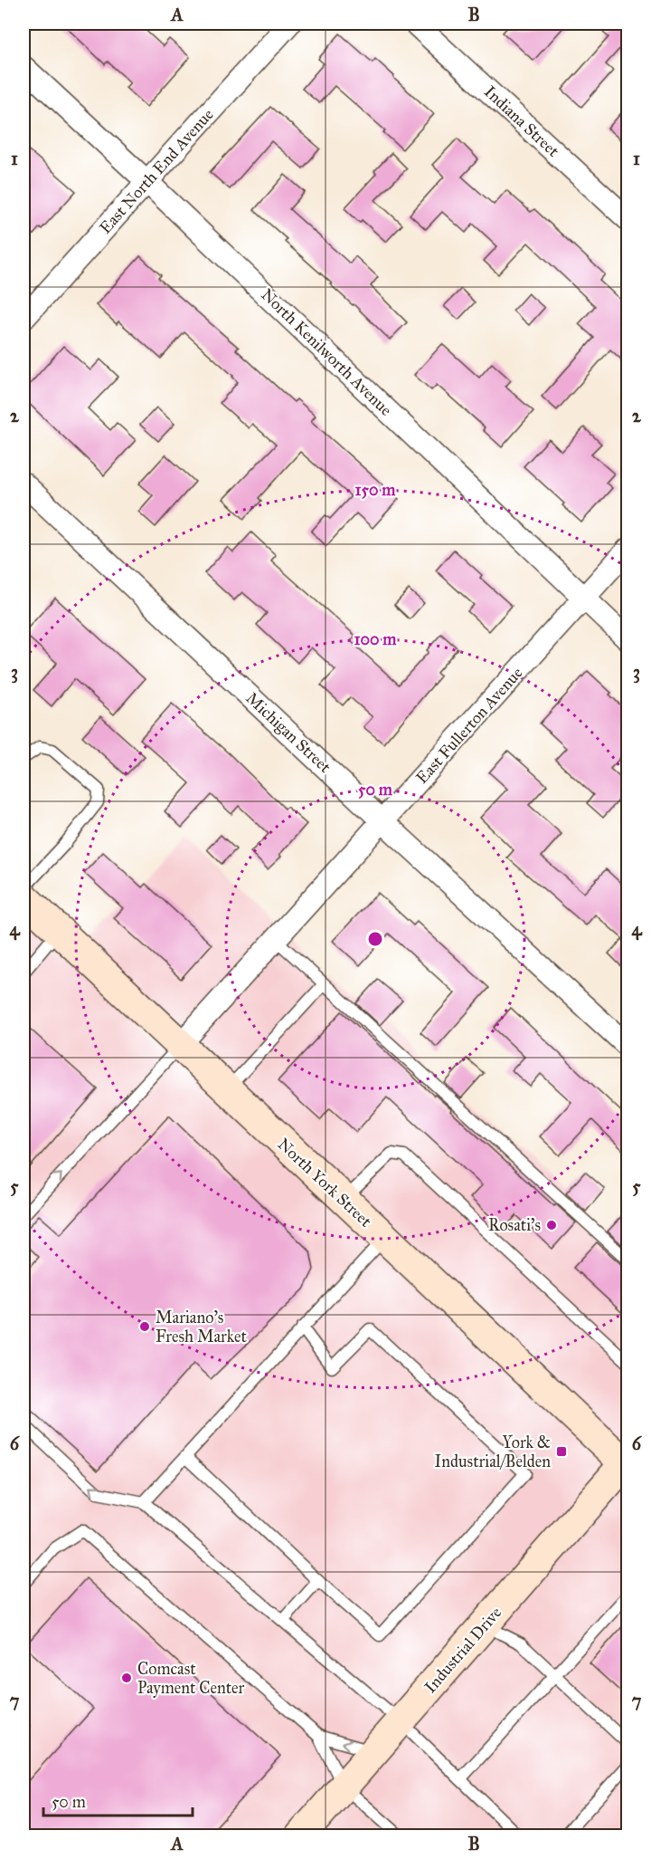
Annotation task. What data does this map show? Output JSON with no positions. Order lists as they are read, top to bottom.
{
  "streets": {
    "main road": ["North York Street", "Industrial Drive"],
    "street": [
      "Indiana Street",
      "East North End Avenue",
      "North Kenilworth Avenue",
      "East Fullerton Avenue",
      "Michigan Street"
    ]
  },
  "crossings": [
    ["East North End Avenue", "North Kenilworth Avenue"],
    ["North Kenilworth Avenue", "East Fullerton Avenue"],
    ["East Fullerton Avenue", "Michigan Street"],
    ["East Fullerton Avenue", "North York Street"],
    ["North York Street", "Industrial Drive"]
  ],
  "places": {
    "other": ["Rosati's", "Mariano's Fresh Market", "Comcast Payment Center"],
    "transit": ["York & Industrial/Belden"]
  },
  "scale_bar": "50 m",
  "grid": {
    "columns": ["A", "B"],
    "rows": [
      "1",
      "2",
      "3",
      "4",
      "5",
      "6",
      "7"
    ]
  },
  "rings": ["150 m", "100 m", "50 m"]
}
